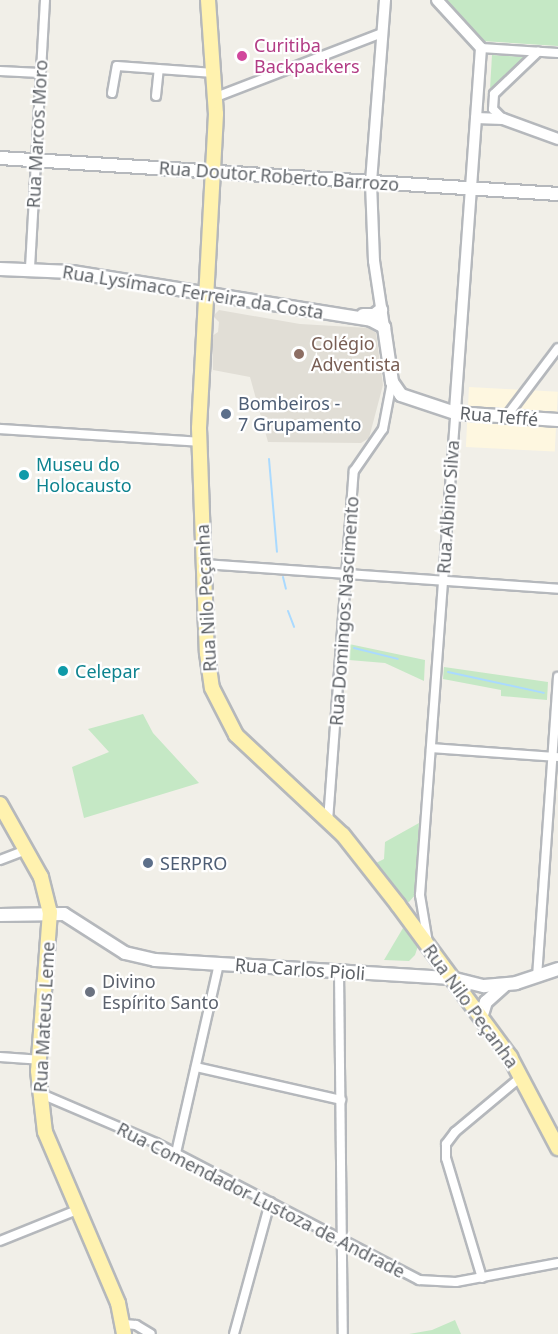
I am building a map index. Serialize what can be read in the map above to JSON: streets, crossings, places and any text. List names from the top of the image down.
{
  "streets": {
    "main road": [
      "Rua Doutor Roberto Barrozo",
      "Rua Lysímaco Ferreira da Costa",
      "Rua Teffé",
      "Rua Nilo Peçanha",
      "Rua Domingos Nascimento",
      "Rua Carlos Pioli",
      "Rua Mateus Leme"
    ],
    "street": ["Rua Marcos Moro", "Rua Albino Silva", "Rua Comendador Lustoza de Andrade"]
  },
  "crossings": [
    ["Rua Marcos Moro", "Rua Doutor Roberto Barrozo"],
    ["Rua Marcos Moro", "Rua Lysímaco Ferreira da Costa"],
    ["Rua Doutor Roberto Barrozo", "Rua Albino Silva"],
    ["Rua Doutor Roberto Barrozo", "Rua Nilo Peçanha"],
    ["Rua Doutor Roberto Barrozo", "Rua Domingos Nascimento"],
    ["Rua Lysímaco Ferreira da Costa", "Rua Nilo Peçanha"],
    ["Rua Lysímaco Ferreira da Costa", "Rua Domingos Nascimento"],
    ["Rua Teffé", "Rua Albino Silva"],
    ["Rua Teffé", "Rua Domingos Nascimento"],
    ["Rua Albino Silva", "Rua Nilo Peçanha"],
    ["Rua Nilo Peçanha", "Rua Domingos Nascimento"],
    ["Rua Nilo Peçanha", "Rua Carlos Pioli"],
    ["Rua Carlos Pioli", "Rua Mateus Leme"],
    ["Rua Mateus Leme", "Rua Comendador Lustoza de Andrade"]
  ],
  "places": [
    "Curitiba Backpackers",
    "Colégio Adventista",
    "Bombeiros - 7 Grupamento",
    "Museu do Holocausto",
    "Celepar",
    "SERPRO",
    "Divino Espírito Santo"
  ]
}
